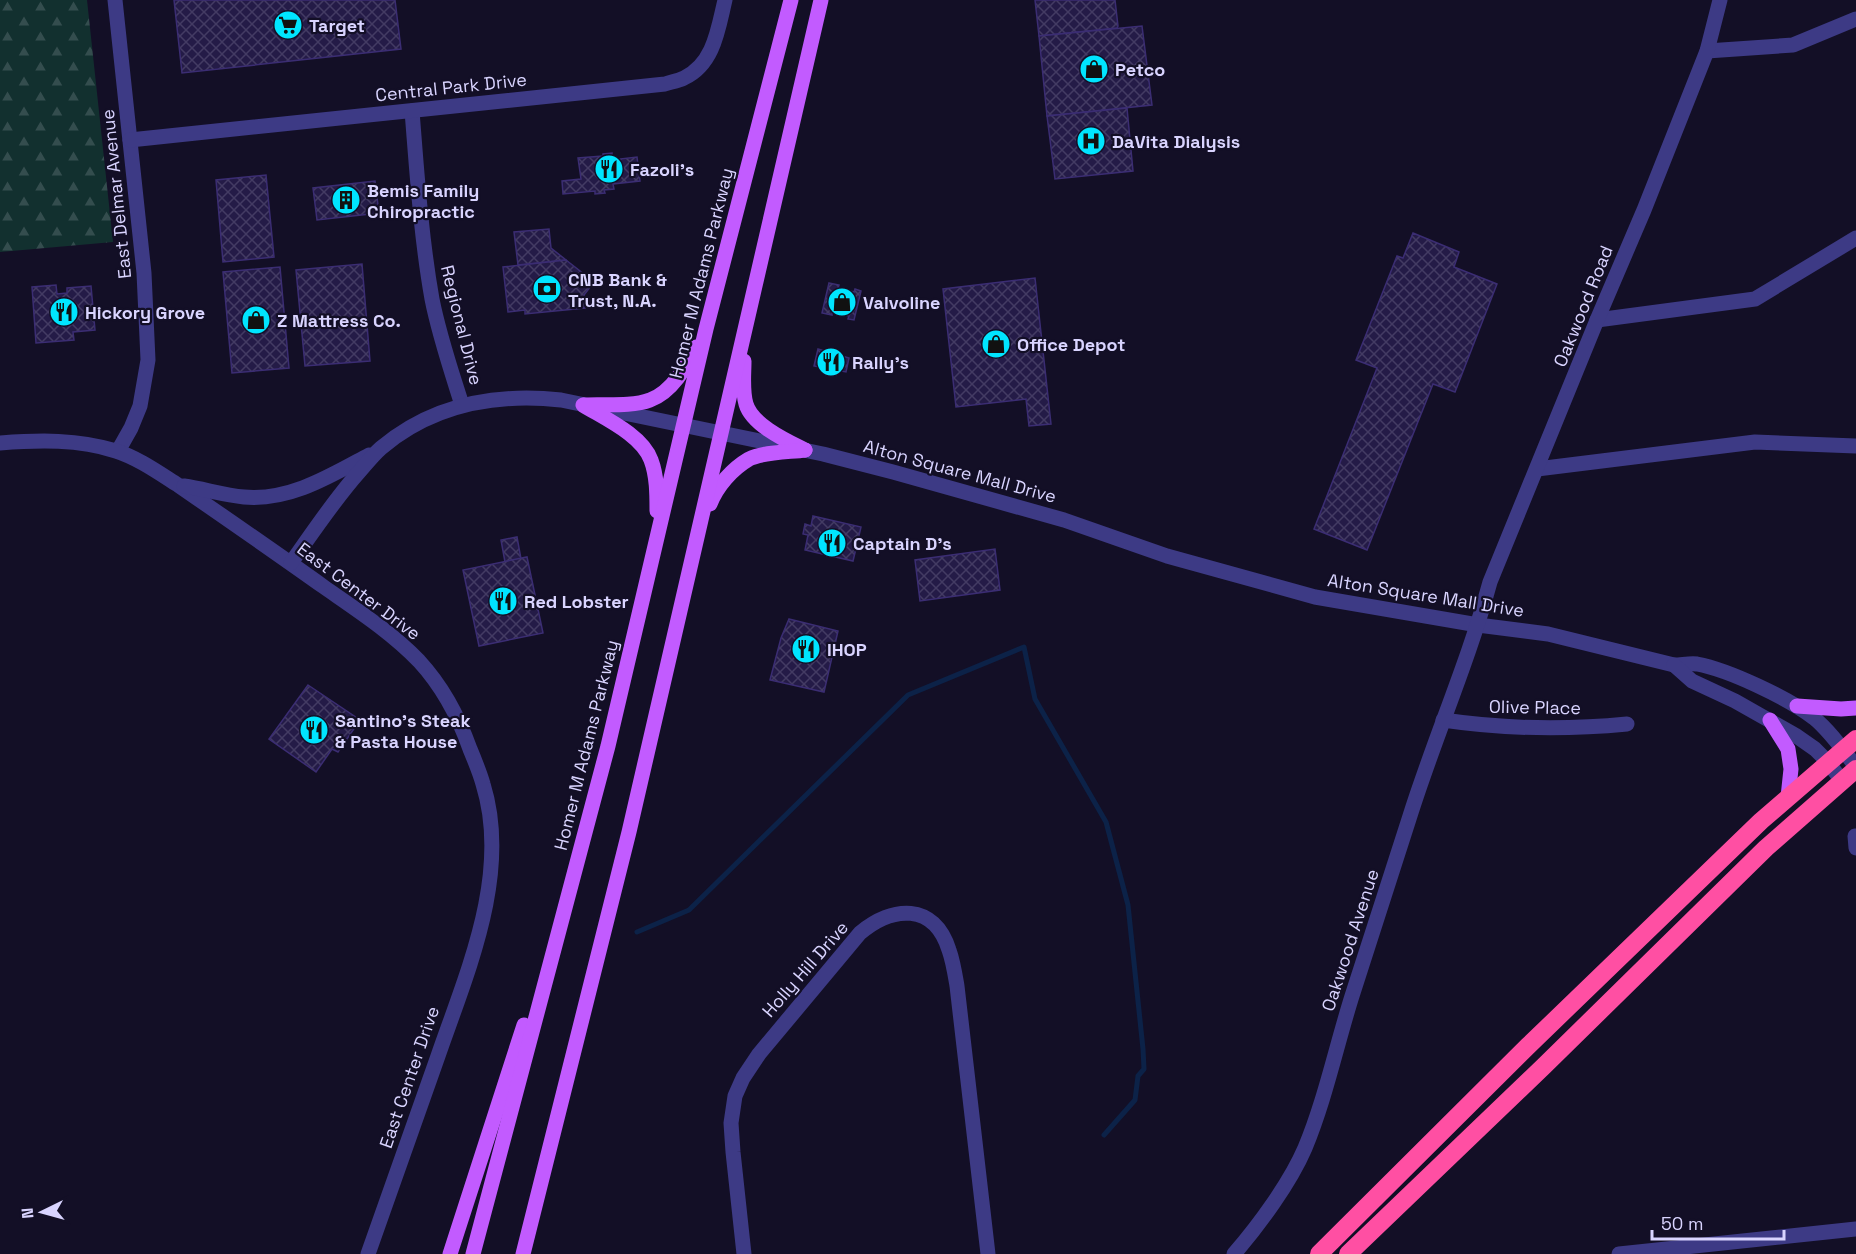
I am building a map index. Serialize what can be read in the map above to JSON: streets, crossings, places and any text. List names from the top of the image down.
{
  "streets": {
    "main road": ["Homer M Adams Parkway"],
    "street": [
      "Central Park Drive",
      "East Delmar Avenue",
      "Oakwood Road",
      "Regional Drive",
      "Alton Square Mall Drive",
      "East Center Drive",
      "Olive Place",
      "Oakwood Avenue",
      "Holly Hill Drive"
    ]
  },
  "crossings": [
    ["Central Park Drive", "East Delmar Avenue"],
    ["Central Park Drive", "Regional Drive"],
    ["East Delmar Avenue", "East Center Drive"],
    ["Homer M Adams Parkway", "Alton Square Mall Drive"],
    ["Oakwood Road", "Alton Square Mall Drive"],
    ["Oakwood Road", "Oakwood Avenue"],
    ["Regional Drive", "Alton Square Mall Drive"],
    ["Alton Square Mall Drive", "East Center Drive"],
    ["Alton Square Mall Drive", "Oakwood Avenue"],
    ["Olive Place", "Oakwood Avenue"]
  ],
  "places": {
    "supermarket": ["Target"],
    "shop": [
      "Petco",
      "Valvoline",
      "Z Mattress Co.",
      "Office Depot"
    ],
    "hospital": ["DaVita Dialysis"],
    "restaurant": [
      "Fazoli's",
      "Hickory Grove",
      "Rally's",
      "Captain D's",
      "Red Lobster",
      "IHOP",
      "Santino's Steak & Pasta House"
    ],
    "building": ["Bemis Family Chiropractic"],
    "bank": ["CNB Bank & Trust, N.A."]
  },
  "scale_bar": "50 m",
  "north": "left"
}
